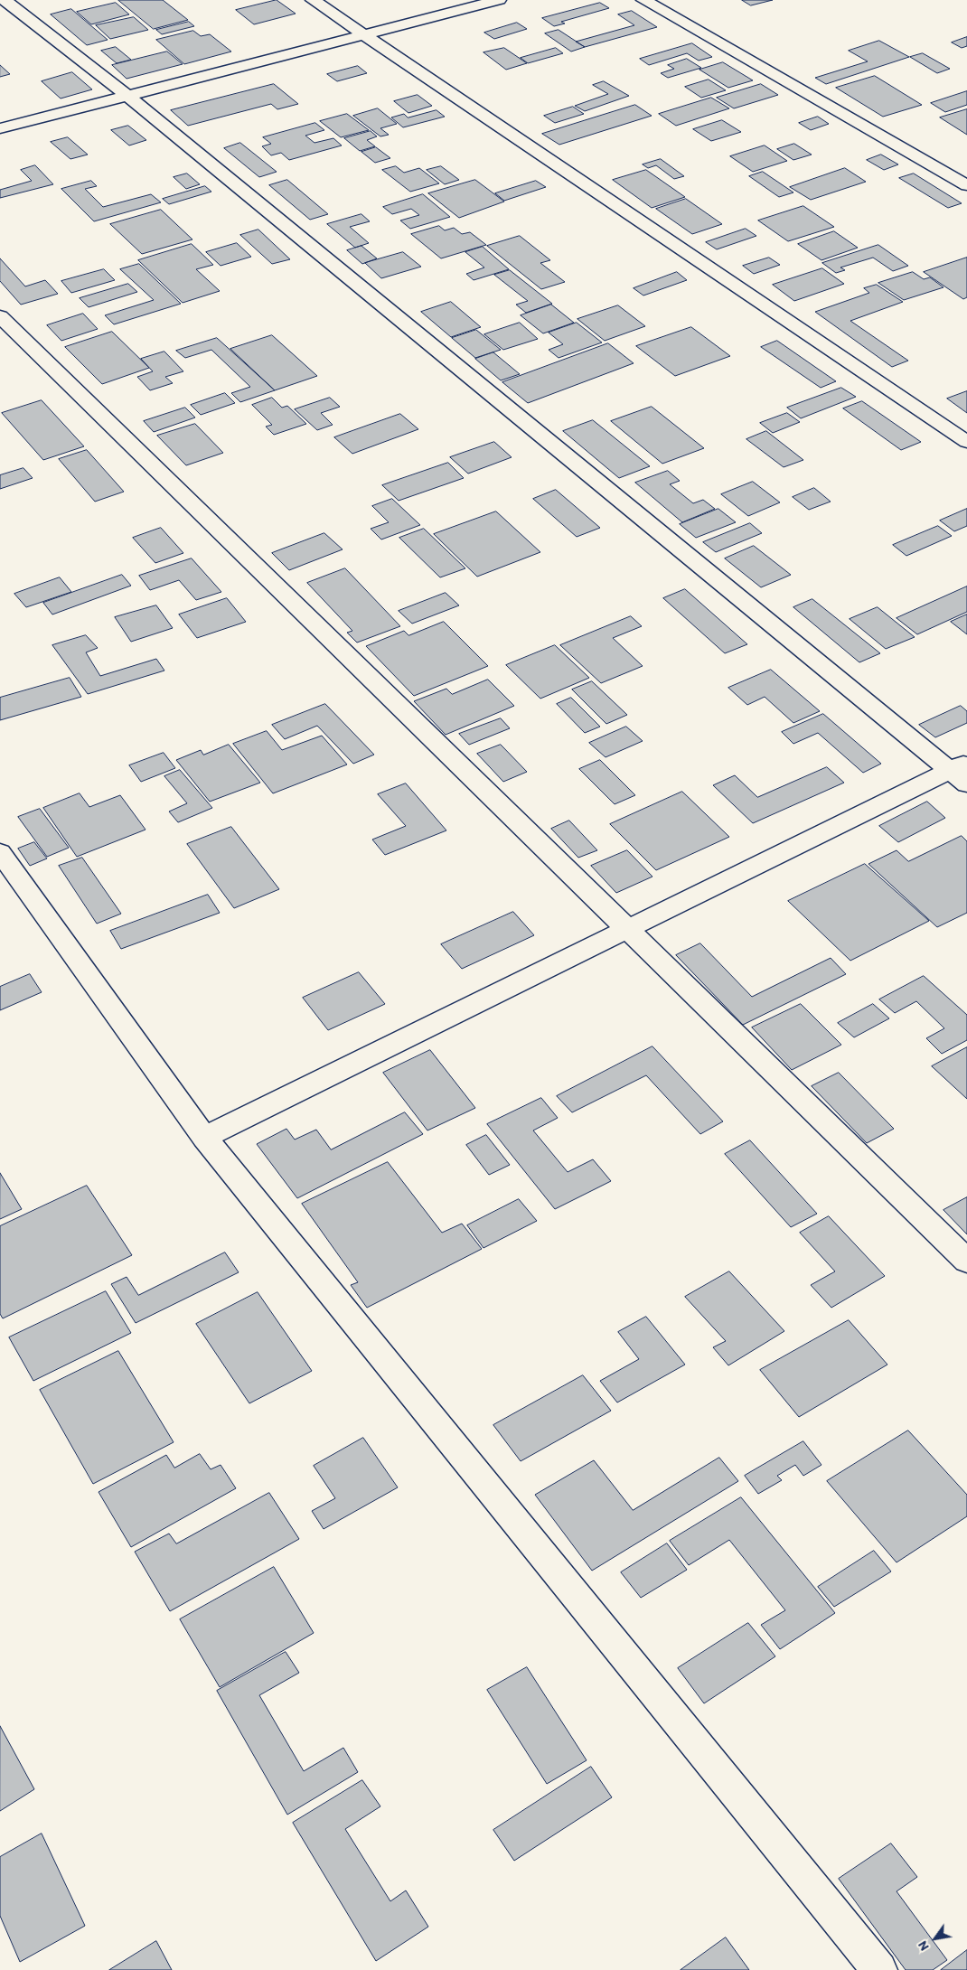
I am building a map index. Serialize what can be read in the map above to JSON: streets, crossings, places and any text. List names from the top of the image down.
{
  "north": "bottom left"
}
